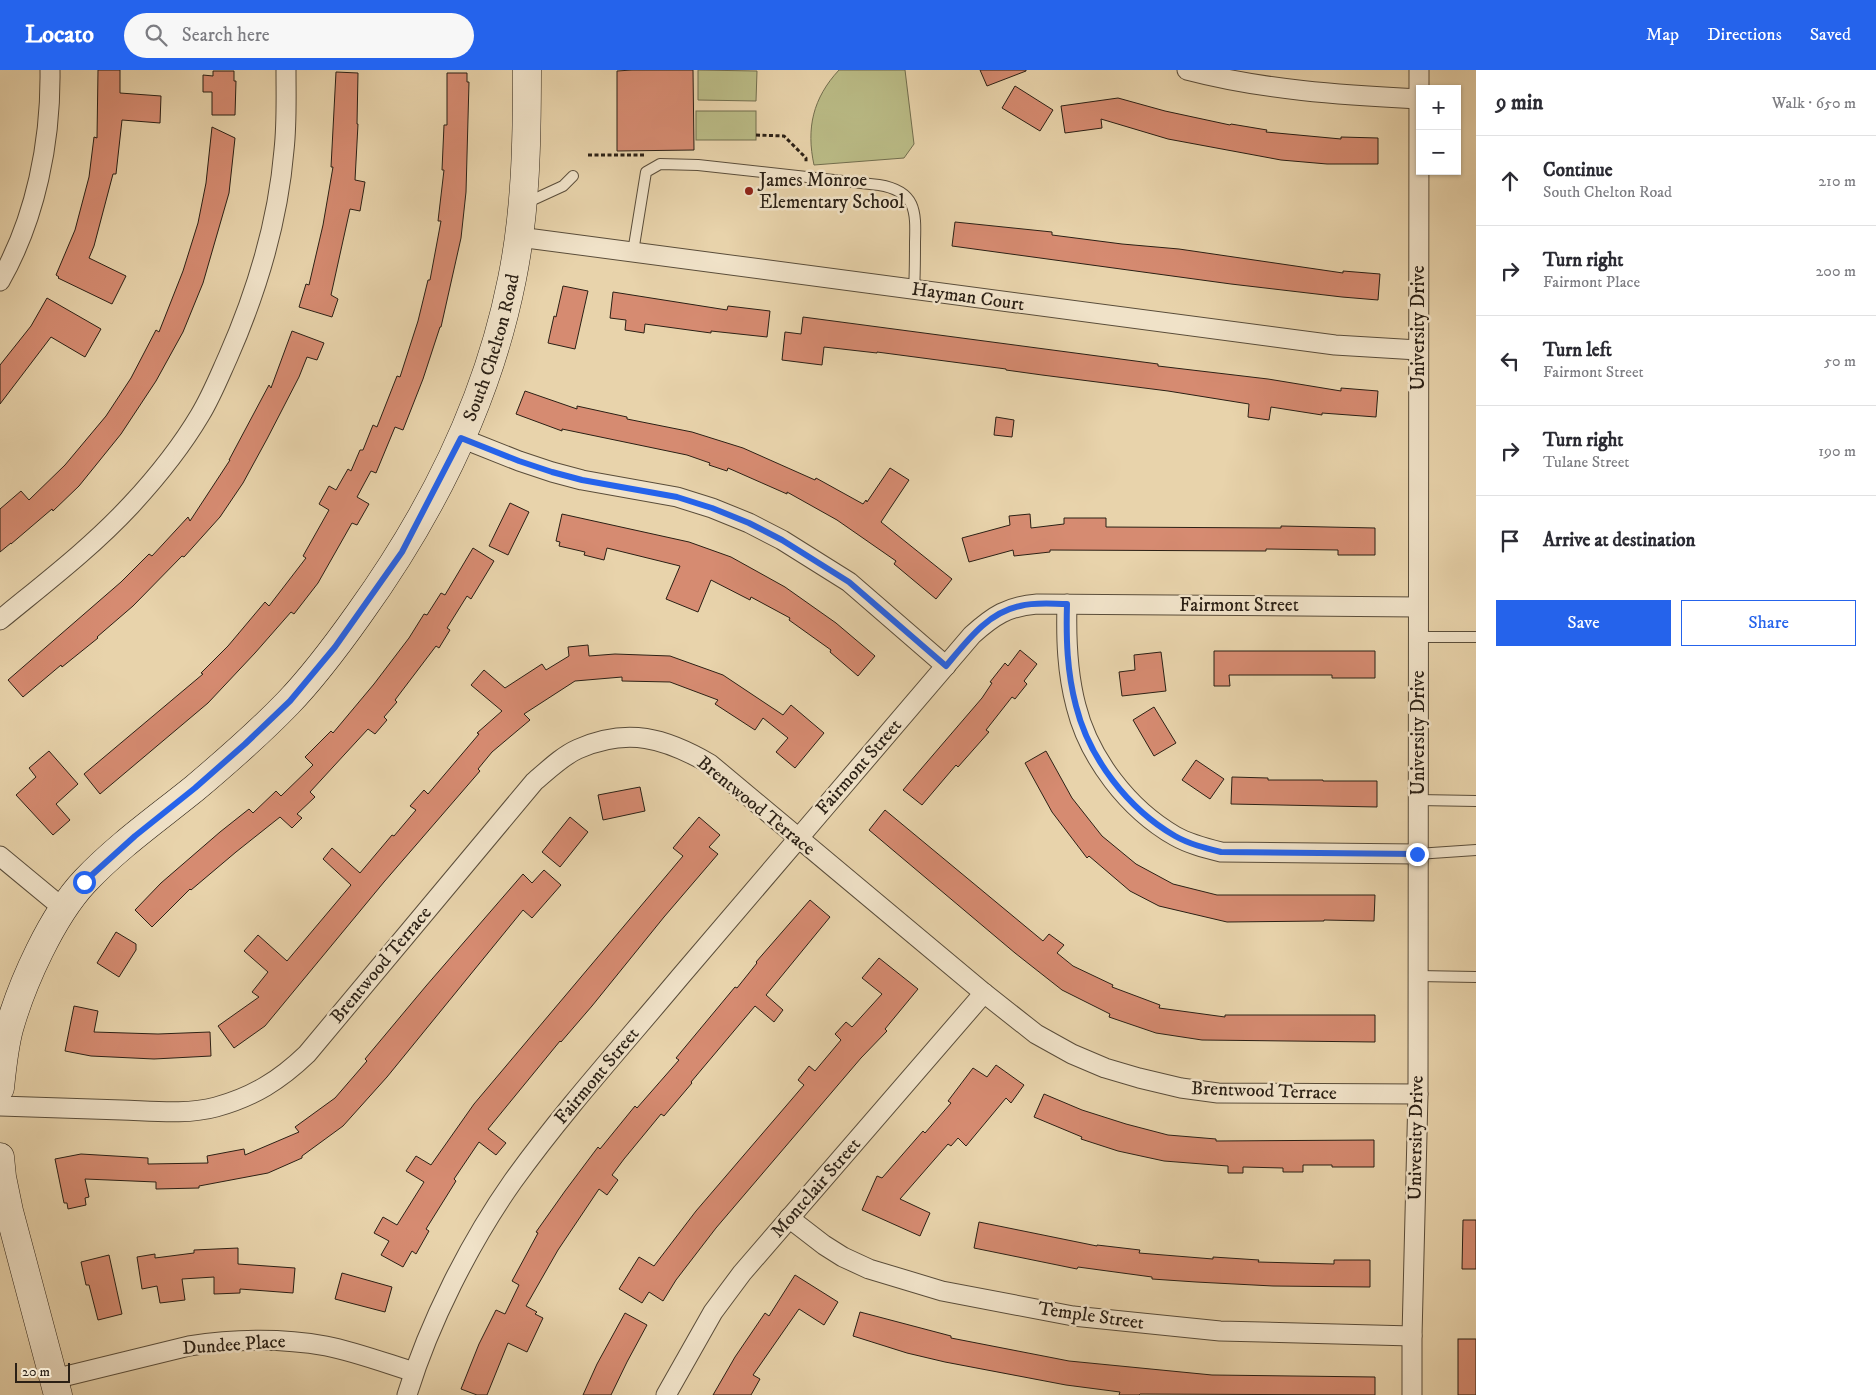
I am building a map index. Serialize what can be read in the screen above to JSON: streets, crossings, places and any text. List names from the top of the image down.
{
  "streets": {
    "main road": ["South Chelton Road"],
    "street": [
      "Hayman Court",
      "University Drive",
      "Fairmont Street",
      "Brentwood Terrace",
      "Montclair Street",
      "Temple Street",
      "Dundee Place"
    ]
  },
  "crossings": [
    ["Hayman Court", "University Drive"],
    ["Hayman Court", "South Chelton Road"],
    ["University Drive", "Fairmont Street"],
    ["University Drive", "Brentwood Terrace"],
    ["University Drive", "Temple Street"],
    ["Fairmont Street", "Brentwood Terrace"],
    ["Fairmont Street", "Dundee Place"],
    ["Brentwood Terrace", "Montclair Street"],
    ["Montclair Street", "Temple Street"]
  ],
  "places": ["James Monroe Elementary School"],
  "scale_bar": "20 m",
  "page": {
    "header": "Locato",
    "search": "Search here",
    "nav": ["Map", "Directions", "Saved"],
    "heading": ["9 min", "Walk · 650 m"],
    "map_buttons": ["+", "−"],
    "list": [
      ["Continue", "South Chelton Road", "210 m"],
      ["Turn right", "Fairmont Place", "200 m"],
      ["Turn left", "Fairmont Street", "50 m"],
      ["Turn right", "Tulane Street", "190 m"],
      "Arrive at destination"
    ],
    "buttons": ["Save", "Share"],
    "scale": "20 m"
  }
}
